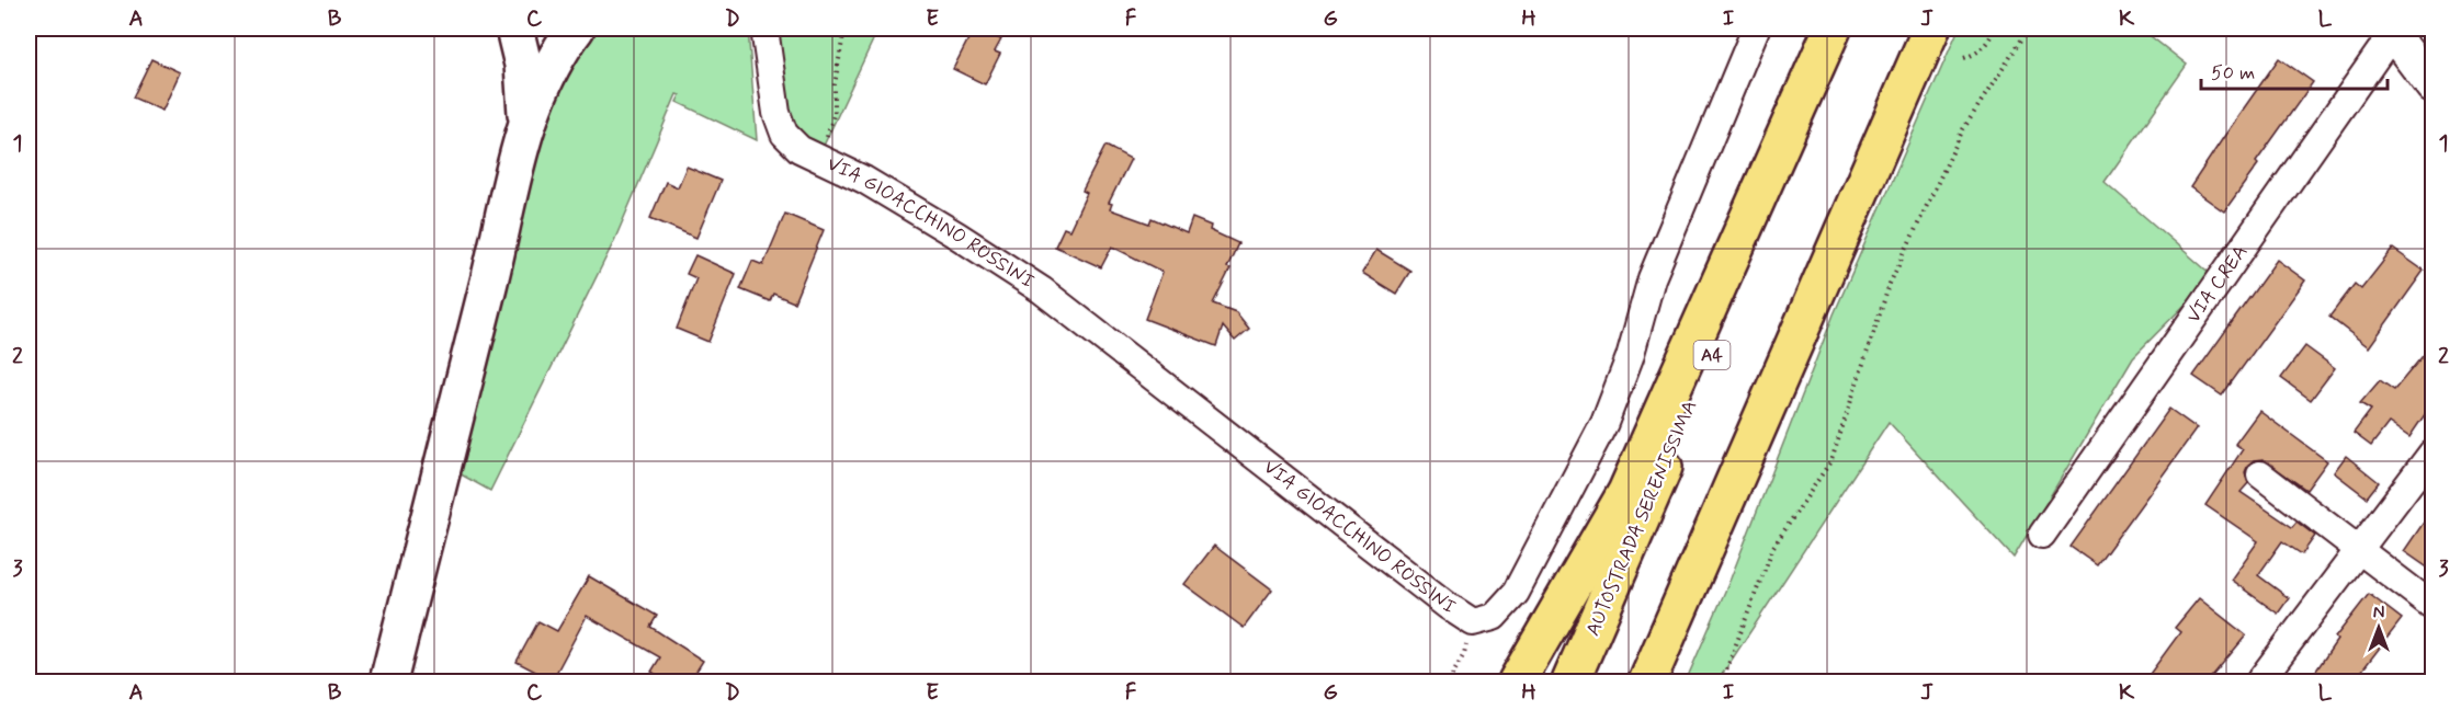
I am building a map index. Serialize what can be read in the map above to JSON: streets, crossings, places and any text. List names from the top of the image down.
{
  "streets": {
    "highway": ["A4", "AUTOSTRADA SERENISSIMA"],
    "street": ["VIA GIOACCHINO ROSSINI", "VIA CREA"]
  },
  "scale_bar": "50 m",
  "north": "top",
  "grid": {
    "columns": [
      "A",
      "B",
      "C",
      "D",
      "E",
      "F",
      "G",
      "H",
      "I",
      "J",
      "K",
      "L"
    ],
    "rows": ["1", "2", "3"]
  }
}
